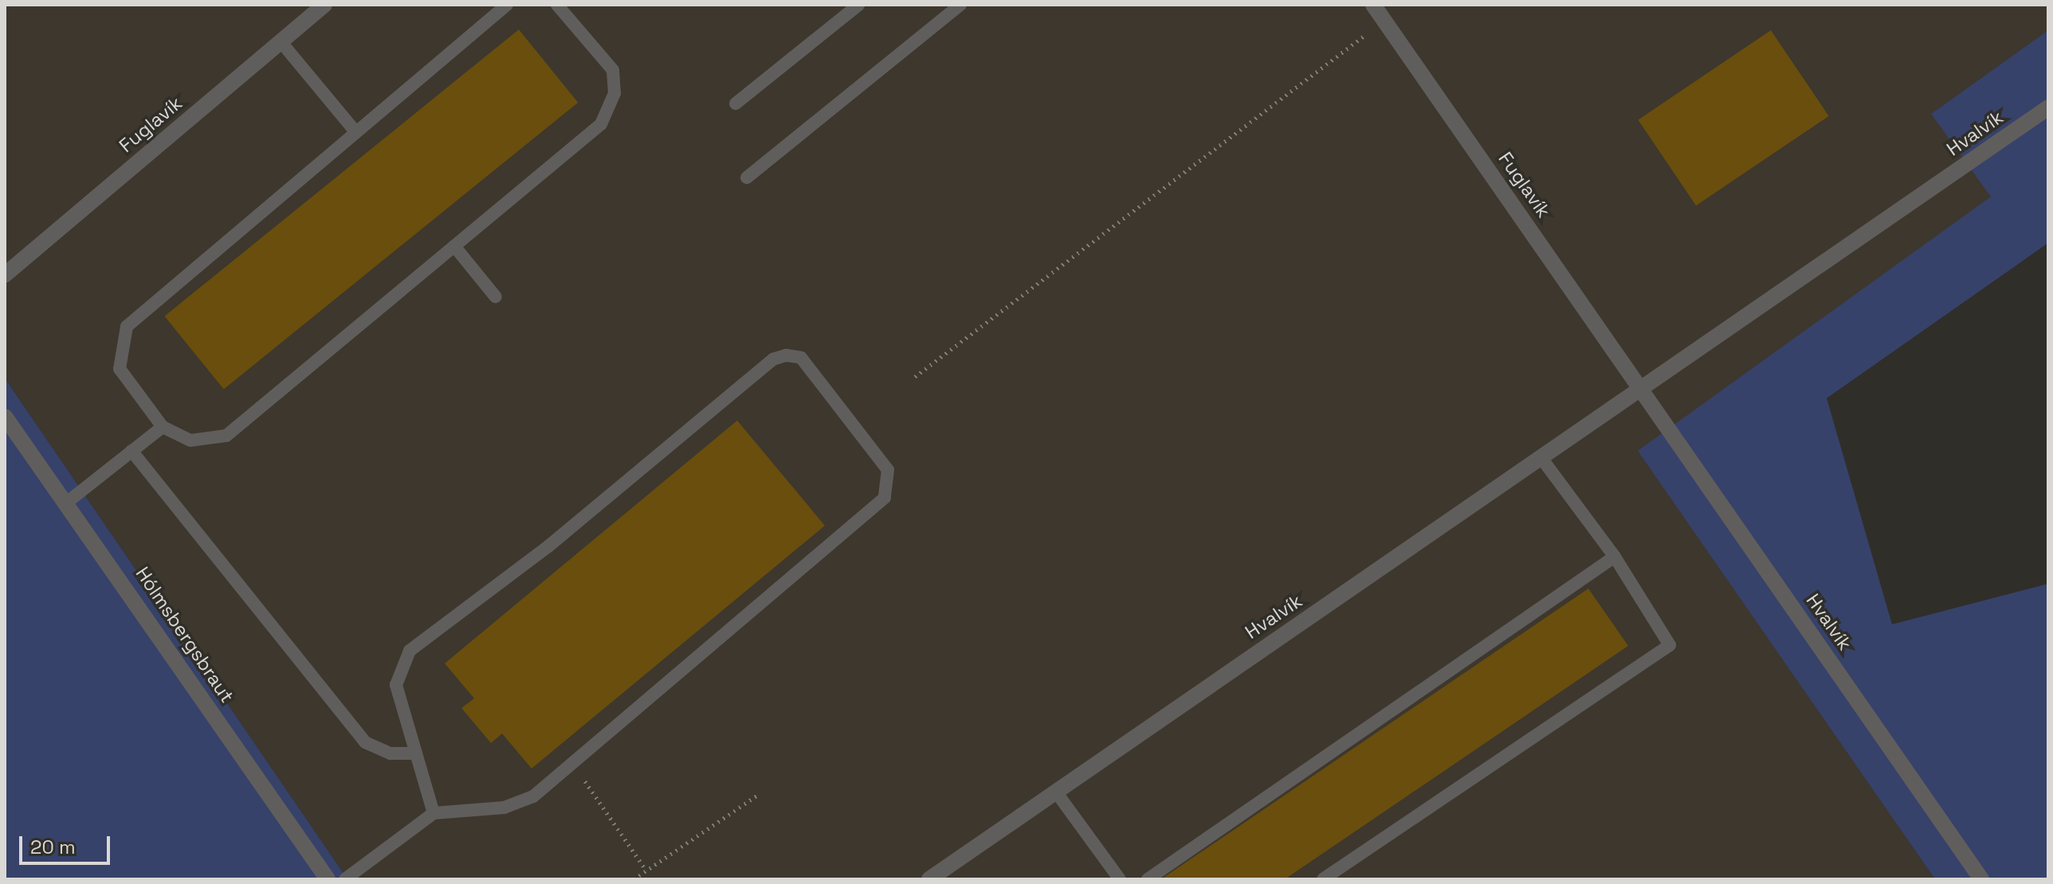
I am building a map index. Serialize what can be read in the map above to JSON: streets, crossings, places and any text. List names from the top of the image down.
{
  "streets": {
    "street": ["Fuglavík", "Hvalvík", "Hólmsbergsbraut"]
  },
  "crossings": [
    ["Fuglavík", "Hvalvík"]
  ],
  "scale_bar": "20 m"
}
